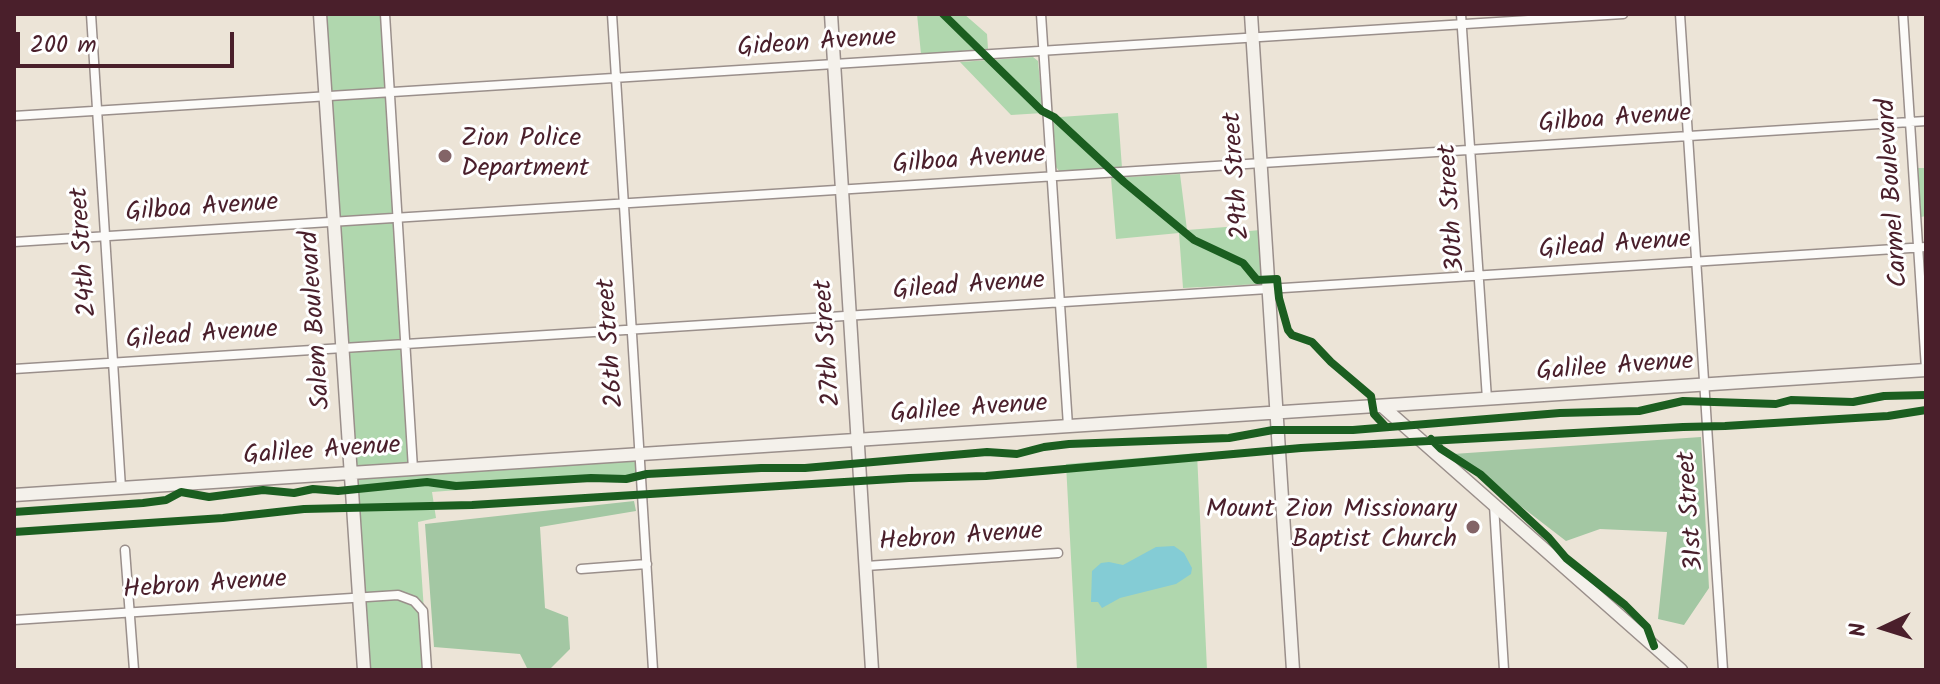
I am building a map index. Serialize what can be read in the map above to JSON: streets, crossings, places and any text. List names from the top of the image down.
{
  "streets": {
    "street": [
      "Gideon Avenue",
      "Gilboa Avenue",
      "29th Street",
      "Carmel Boulevard",
      "30th Street",
      "Gilead Avenue",
      "24th Street",
      "Salem Boulevard",
      "26th Street",
      "27th Street",
      "Galilee Avenue",
      "31st Street",
      "Hebron Avenue"
    ]
  },
  "crossings": [
    ["Gideon Avenue", "29th Street"],
    ["Gideon Avenue", "30th Street"],
    ["Gideon Avenue", "24th Street"],
    ["Gideon Avenue", "Salem Boulevard"],
    ["Gideon Avenue", "26th Street"],
    ["Gideon Avenue", "27th Street"],
    ["Gilboa Avenue", "29th Street"],
    ["Gilboa Avenue", "Carmel Boulevard"],
    ["Gilboa Avenue", "30th Street"],
    ["Gilboa Avenue", "24th Street"],
    ["Gilboa Avenue", "Salem Boulevard"],
    ["Gilboa Avenue", "26th Street"],
    ["Gilboa Avenue", "27th Street"],
    ["Gilboa Avenue", "31st Street"],
    ["29th Street", "Gilead Avenue"],
    ["29th Street", "Galilee Avenue"],
    ["Carmel Boulevard", "Gilead Avenue"],
    ["Carmel Boulevard", "Galilee Avenue"],
    ["30th Street", "Gilead Avenue"],
    ["30th Street", "Galilee Avenue"],
    ["Gilead Avenue", "24th Street"],
    ["Gilead Avenue", "Salem Boulevard"],
    ["Gilead Avenue", "26th Street"],
    ["Gilead Avenue", "27th Street"],
    ["Gilead Avenue", "31st Street"],
    ["24th Street", "Galilee Avenue"],
    ["Salem Boulevard", "Galilee Avenue"],
    ["Salem Boulevard", "Hebron Avenue"],
    ["26th Street", "Galilee Avenue"],
    ["27th Street", "Galilee Avenue"],
    ["27th Street", "Hebron Avenue"],
    ["Galilee Avenue", "31st Street"]
  ],
  "places": ["Zion Police Department", "Mount Zion Missionary Baptist Church"],
  "scale_bar": "200 m",
  "north": "left"
}
